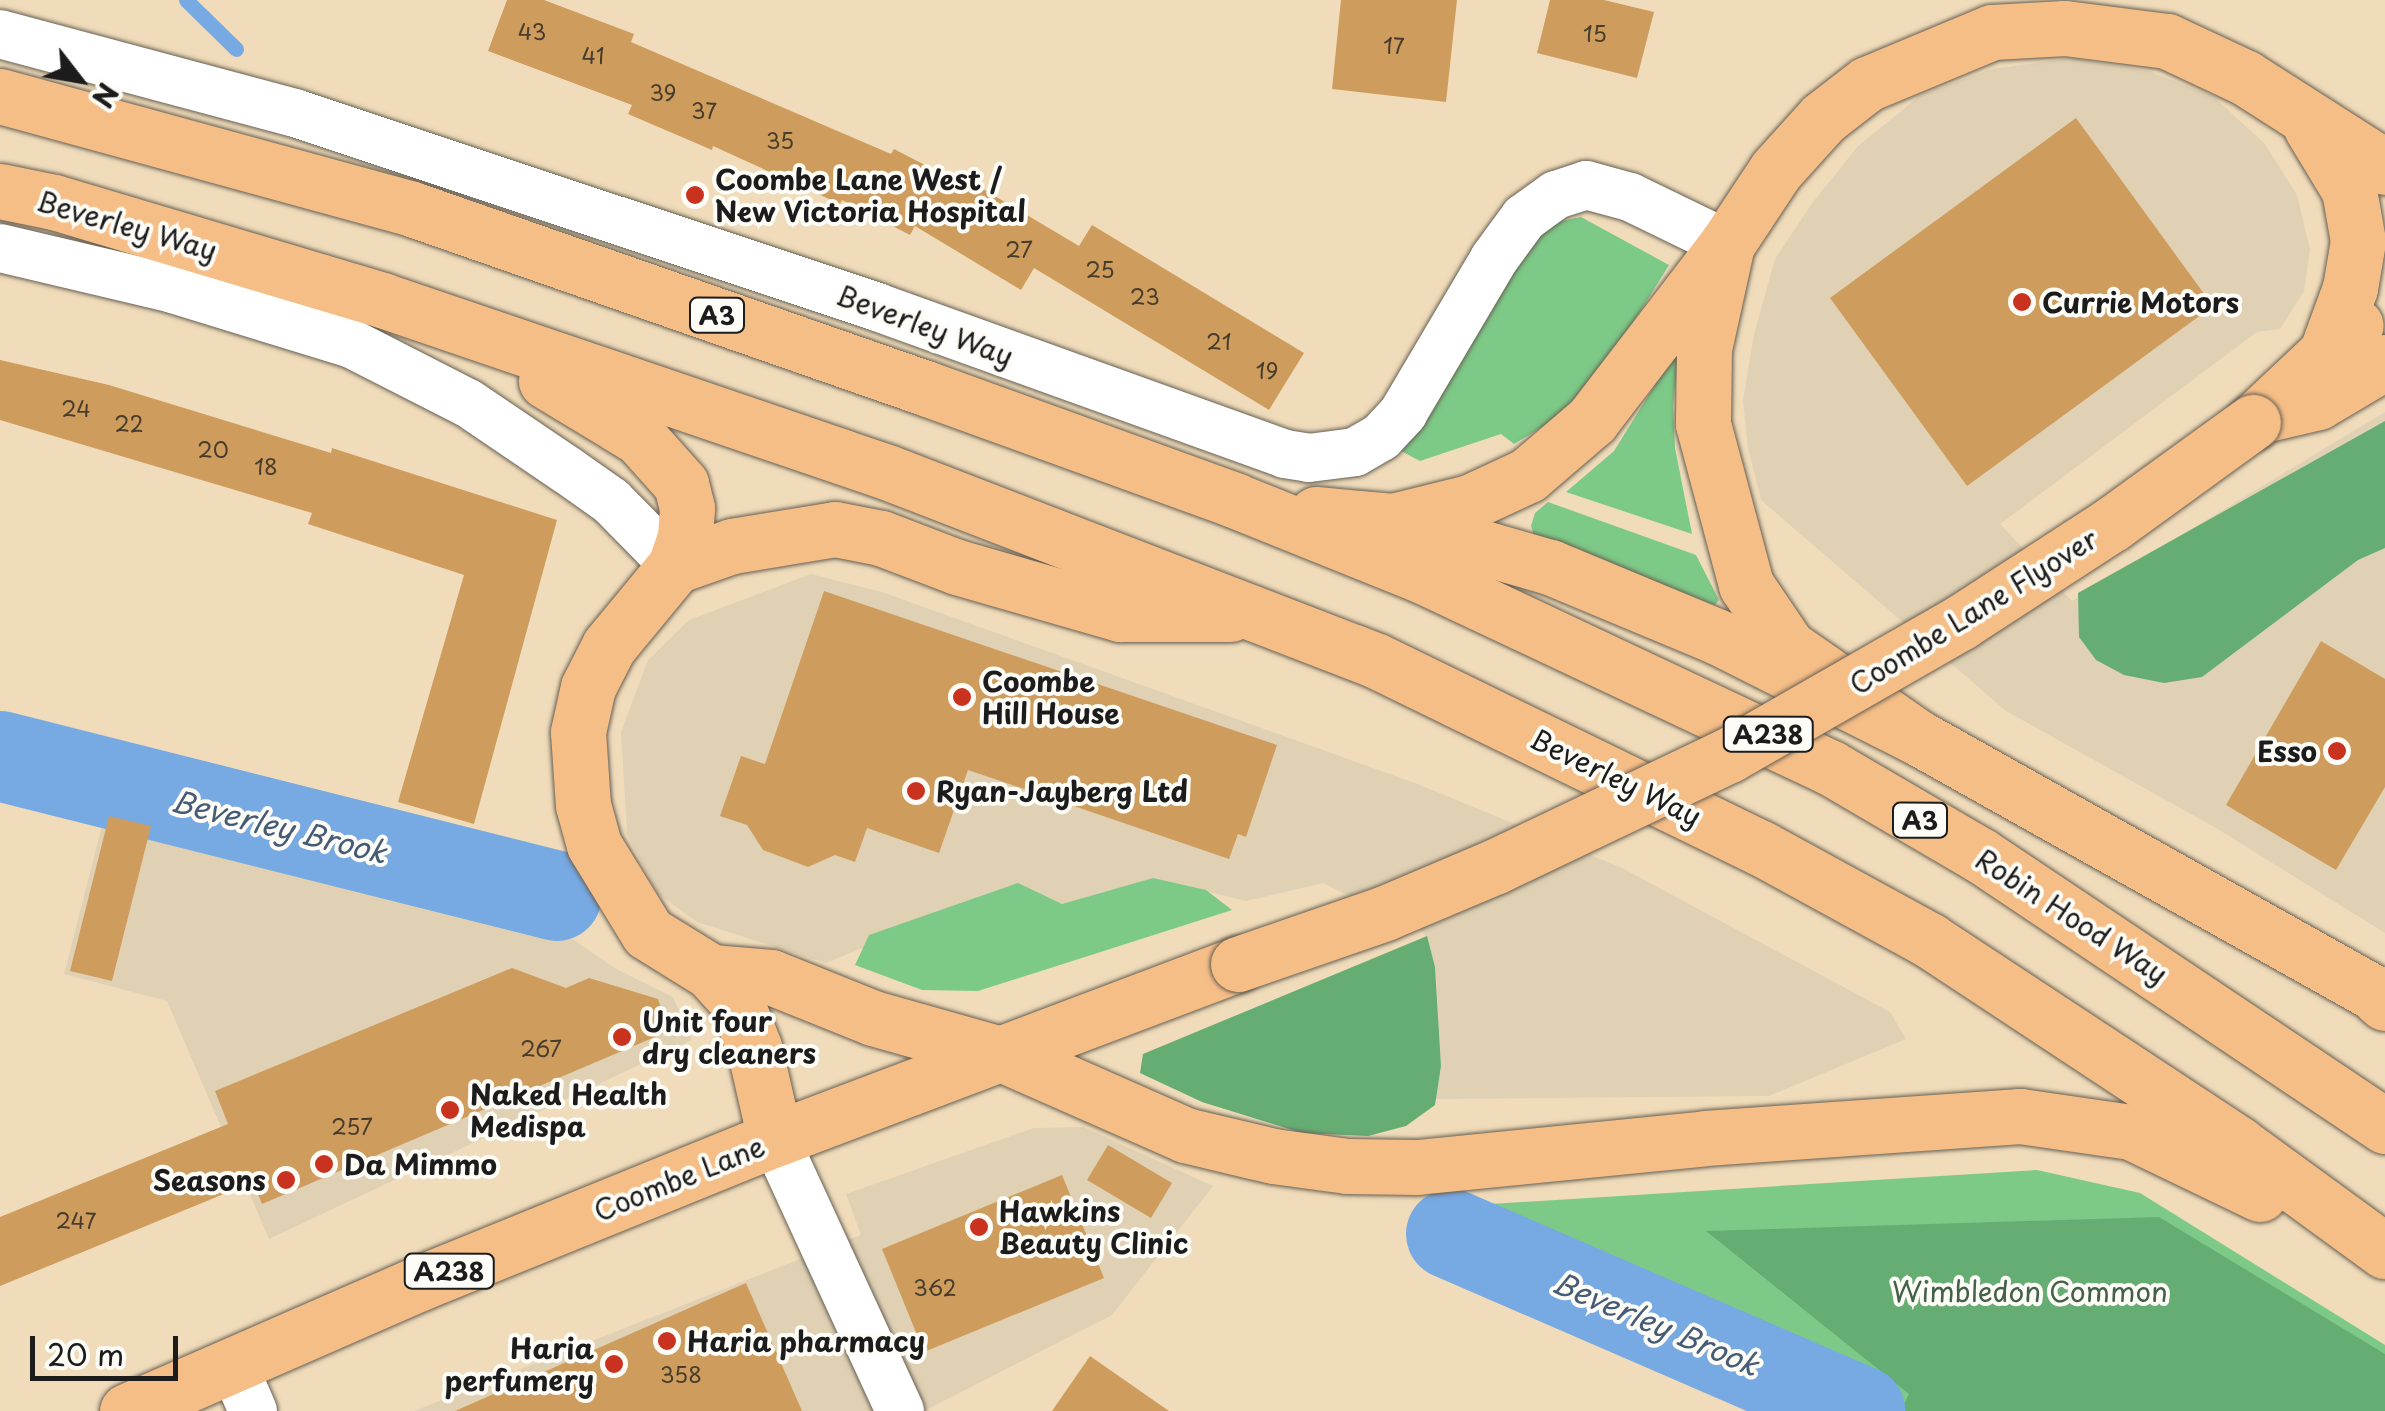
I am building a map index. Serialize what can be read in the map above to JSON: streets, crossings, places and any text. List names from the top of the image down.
{
  "streets": {
    "main road": [
      "Beverley Way",
      "A3",
      "Coombe Lane Flyover",
      "A238",
      "Robin Hood Way",
      "Coombe Lane"
    ]
  },
  "crossings": [
    ["A3", "Robin Hood Way"],
    ["Coombe Lane Flyover", "A238"],
    ["Coombe Lane Flyover", "Coombe Lane"]
  ],
  "water": ["Beverley Brook"],
  "parks": ["Wimbledon Common"],
  "places": [
    "Coombe Lane West / New Victoria Hospital",
    "Currie Motors",
    "Coombe Hill House",
    "Esso",
    "Ryan-Jayberg Ltd",
    "Unit four dry cleaners",
    "Naked Health Medispa",
    "Da Mimmo",
    "Seasons",
    "Hawkins Beauty Clinic",
    "Haria pharmacy",
    "Haria perfumery"
  ],
  "house_numbers": [
    "43",
    "15",
    "17",
    "41",
    "39",
    "37",
    "35",
    "27",
    "25",
    "23",
    "21",
    "19",
    "24",
    "22",
    "20",
    "18",
    "267",
    "257",
    "247",
    "362",
    "358"
  ],
  "scale_bar": "20 m",
  "north": "bottom right"
}
